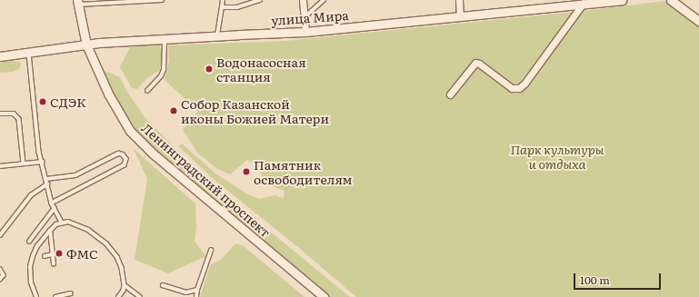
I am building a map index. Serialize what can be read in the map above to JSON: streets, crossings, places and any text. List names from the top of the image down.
{
  "streets": {
    "street": ["улица Мира", "Ленинградский проспект"]
  },
  "crossings": [
    ["улица Мира", "Ленинградский проспект"]
  ],
  "parks": ["Парк культуры и отдыха"],
  "places": [
    "Водонасосная станция",
    "СДЭК",
    "Собор Казанской иконы Божией Матери",
    "Памятник освободителям",
    "ФМС"
  ],
  "scale_bar": "100 m"
}
